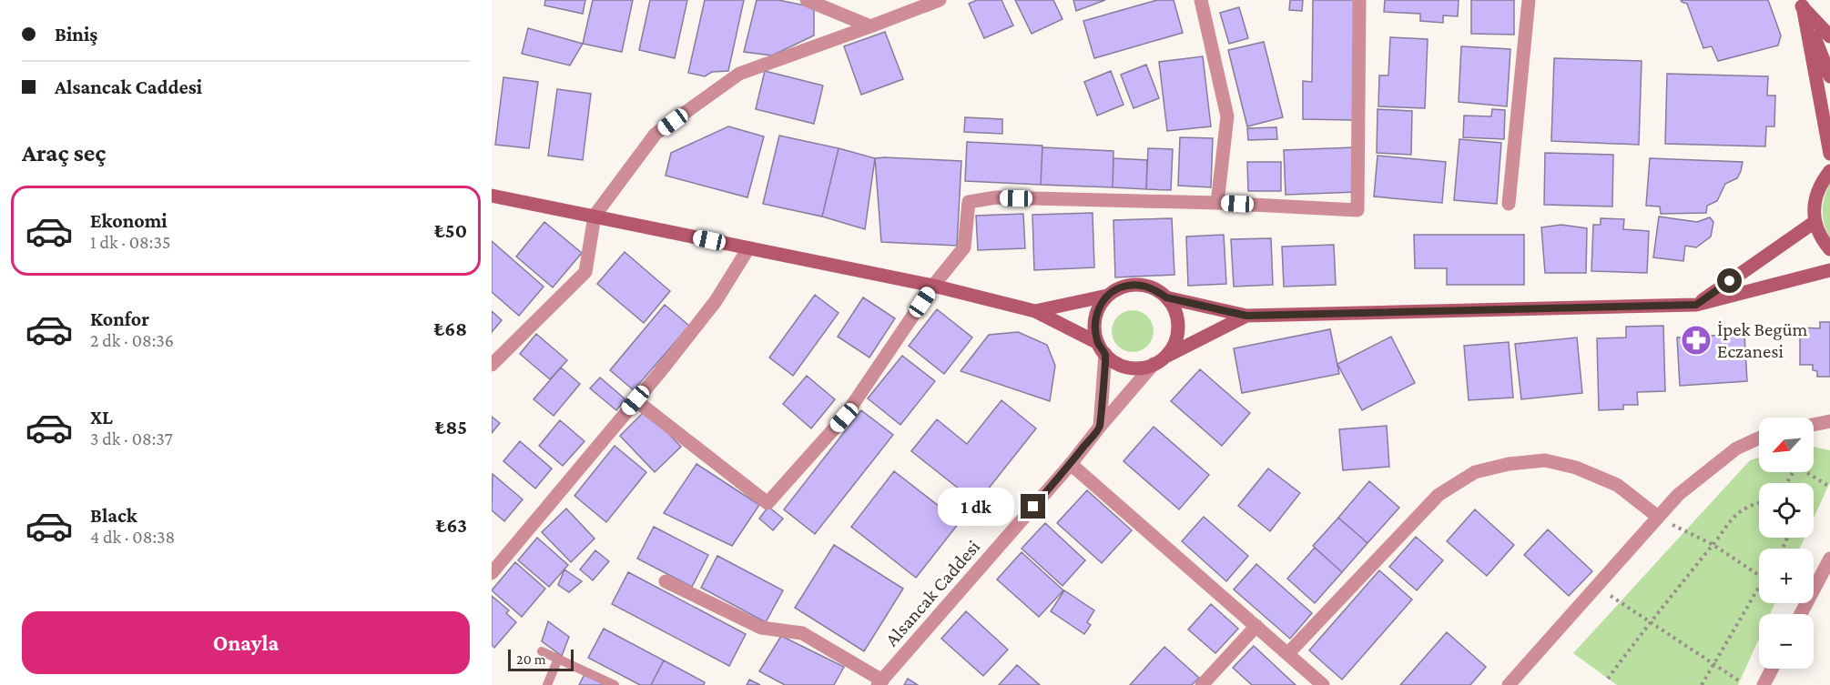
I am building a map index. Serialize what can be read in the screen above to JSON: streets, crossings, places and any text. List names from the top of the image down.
{
  "streets": {
    "street": ["Alsancak Caddesi"]
  },
  "places": {
    "pharmacy": ["İpek Begüm Eczanesi"]
  },
  "scale_bar": "20 m",
  "north": "bottom left",
  "page": {
    "banner": ["Biniş", "Alsancak Caddesi"],
    "heading": "Araç seç",
    "list": [
      {
        "name": "Ekonomi",
        "note": "1 dk · 08:35",
        "value": "₺50"
      },
      {
        "name": "Konfor",
        "note": "2 dk · 08:36",
        "value": "₺68"
      },
      {
        "name": "XL",
        "note": "3 dk · 08:37",
        "value": "₺85"
      },
      {
        "name": "Black",
        "note": "4 dk · 08:38",
        "value": "₺63"
      }
    ],
    "map_buttons": ["+", "−"],
    "bubble": "1 dk",
    "buttons": "Onayla",
    "scale": "20 m"
  }
}
